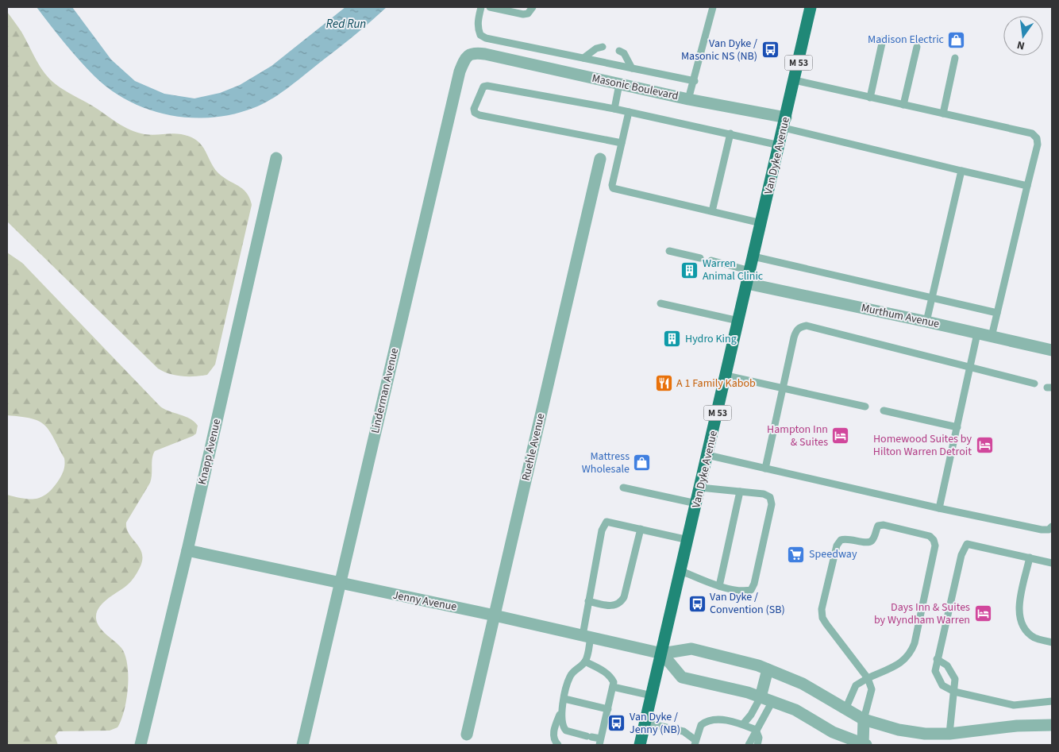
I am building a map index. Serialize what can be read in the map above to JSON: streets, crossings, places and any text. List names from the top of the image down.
{
  "streets": {
    "main road": ["M 53", "Van Dyke Avenue"],
    "street": [
      "Masonic Boulevard",
      "Murthum Avenue",
      "Linderman Avenue",
      "Ruehle Avenue",
      "Knapp Avenue",
      "Jenny Avenue"
    ]
  },
  "crossings": [
    ["Masonic Boulevard", "Van Dyke Avenue"],
    ["Masonic Boulevard", "Linderman Avenue"],
    ["Van Dyke Avenue", "Murthum Avenue"],
    ["Van Dyke Avenue", "Jenny Avenue"],
    ["Linderman Avenue", "Jenny Avenue"],
    ["Ruehle Avenue", "Jenny Avenue"],
    ["Knapp Avenue", "Jenny Avenue"]
  ],
  "water": ["Red Run"],
  "places": {
    "shop": ["Madison Electric", "Mattress Wholesale"],
    "bus stop": ["Van Dyke / Masonic NS (NB)", "Van Dyke / Convention (SB)", "Van Dyke / Jenny (NB)"],
    "building": ["Warren Animal Clinic", "Hydro King"],
    "restaurant": ["A 1 Family Kabob"],
    "hotel": ["Hampton Inn & Suites", "Homewood Suites by Hilton Warren Detroit", "Days Inn & Suites by Wyndham Warren"],
    "supermarket": ["Speedway"]
  },
  "north": "bottom"
}
